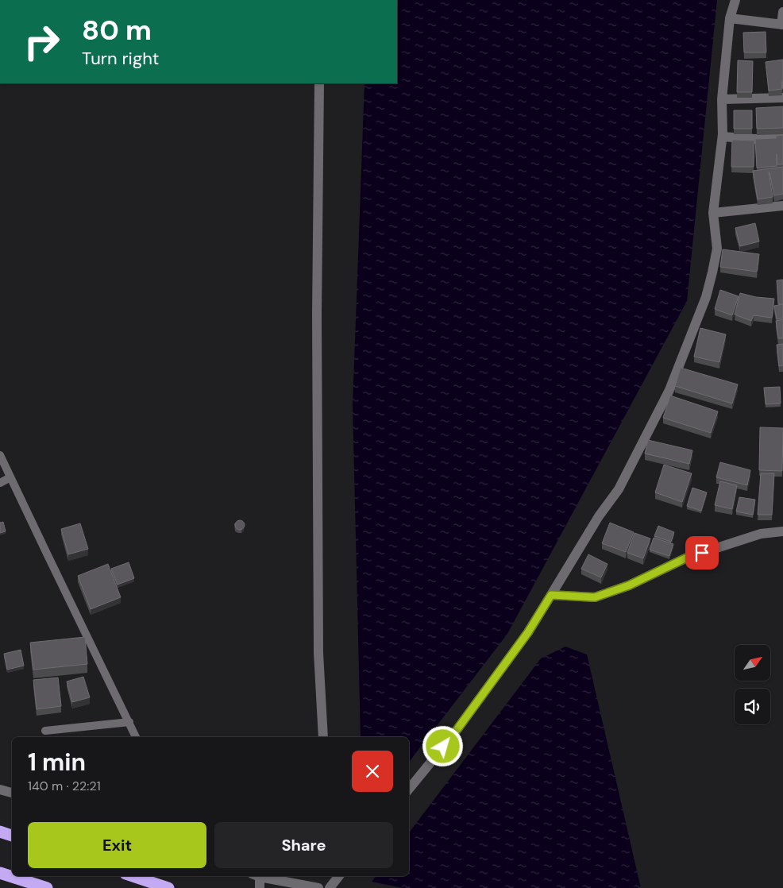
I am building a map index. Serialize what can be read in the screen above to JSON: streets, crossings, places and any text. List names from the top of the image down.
{
  "north": "top right",
  "page": {
    "turn": ["80 m", "Turn right"],
    "heading": ["1 min", "140 m · 22:21"],
    "buttons": ["Exit", "Share"]
  }
}
